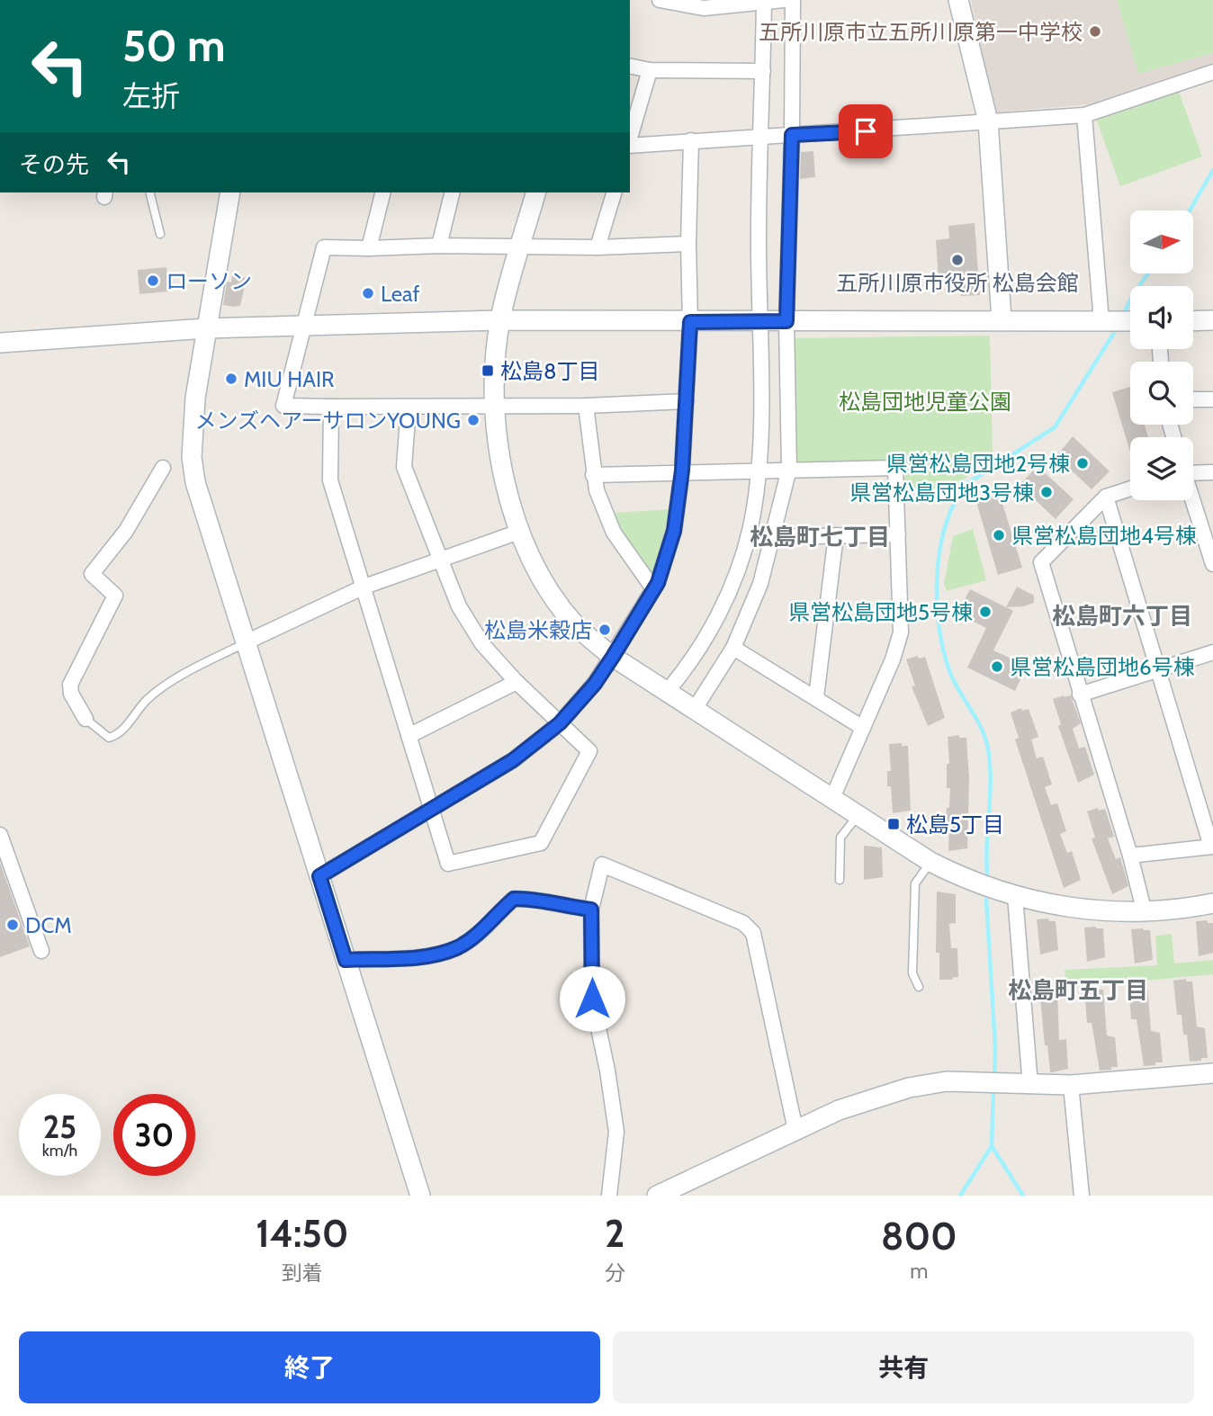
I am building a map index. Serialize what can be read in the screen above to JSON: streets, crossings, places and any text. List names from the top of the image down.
{
  "districts": ["松島町七丁目", "松島町六丁目", "松島町五丁目"],
  "parks": ["松島団地児童公園"],
  "places": {
    "other": [
      "五所川原市立五所川原第一中学校",
      "五所川原市役所 松島会館",
      "ローソン",
      "Leaf",
      "MIU HAIR",
      "メンズヘアーサロンYOUNG",
      "県営松島団地2号棟",
      "県営松島団地3号棟",
      "県営松島団地4号棟",
      "県営松島団地5号棟",
      "松島米穀店",
      "県営松島団地6号棟",
      "DCM"
    ],
    "transit": ["松島8丁目", "松島5丁目"]
  },
  "north": "right",
  "page": {
    "turn": ["50 m", "左折"],
    "then": "その先",
    "speed": "25 km/h",
    "limit": "30",
    "eta": [
      "14:50",
      "到着",
      "2",
      "分",
      "800",
      "m"
    ],
    "buttons": ["終了", "共有"]
  }
}
